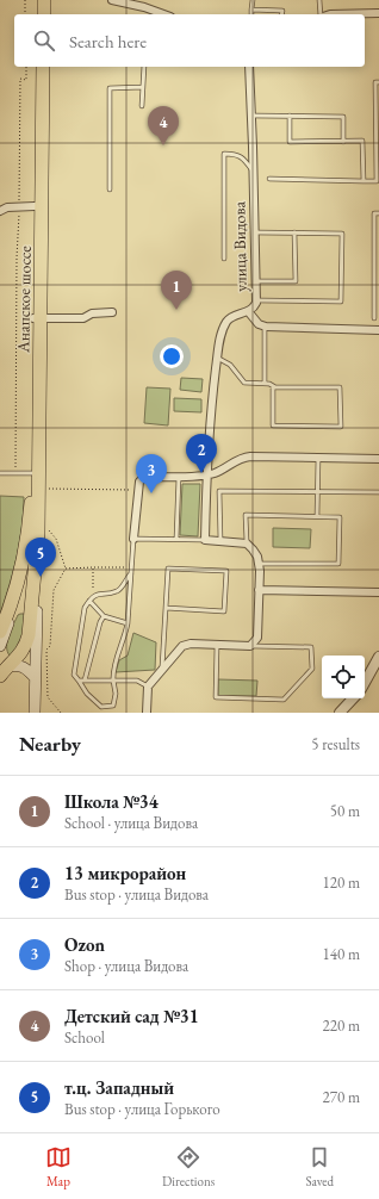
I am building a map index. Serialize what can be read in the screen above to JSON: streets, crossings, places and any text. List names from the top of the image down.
{
  "streets": {
    "highway": ["Анапское шоссе"],
    "street": ["улица Видова"]
  },
  "page": {
    "search": "Search here",
    "pins": [
      "4",
      "1",
      "2",
      "3",
      "5"
    ],
    "heading": ["Nearby", "5 results"],
    "list": [
      {
        "mark": "1",
        "name": "Школа №34",
        "note": "School · улица Видова",
        "value": "50 m"
      },
      {
        "mark": "2",
        "name": "13 микрорайон",
        "note": "Bus stop · улица Видова",
        "value": "120 m"
      },
      {
        "mark": "3",
        "name": "Ozon",
        "note": "Shop · улица Видова",
        "value": "140 m"
      },
      {
        "mark": "4",
        "name": "Детский сад №31",
        "note": "School",
        "value": "220 m"
      },
      {
        "mark": "5",
        "name": "т.ц. Западный",
        "note": "Bus stop · улица Горького",
        "value": "270 m"
      }
    ],
    "nav": ["Map", "Directions", "Saved"]
  }
}
